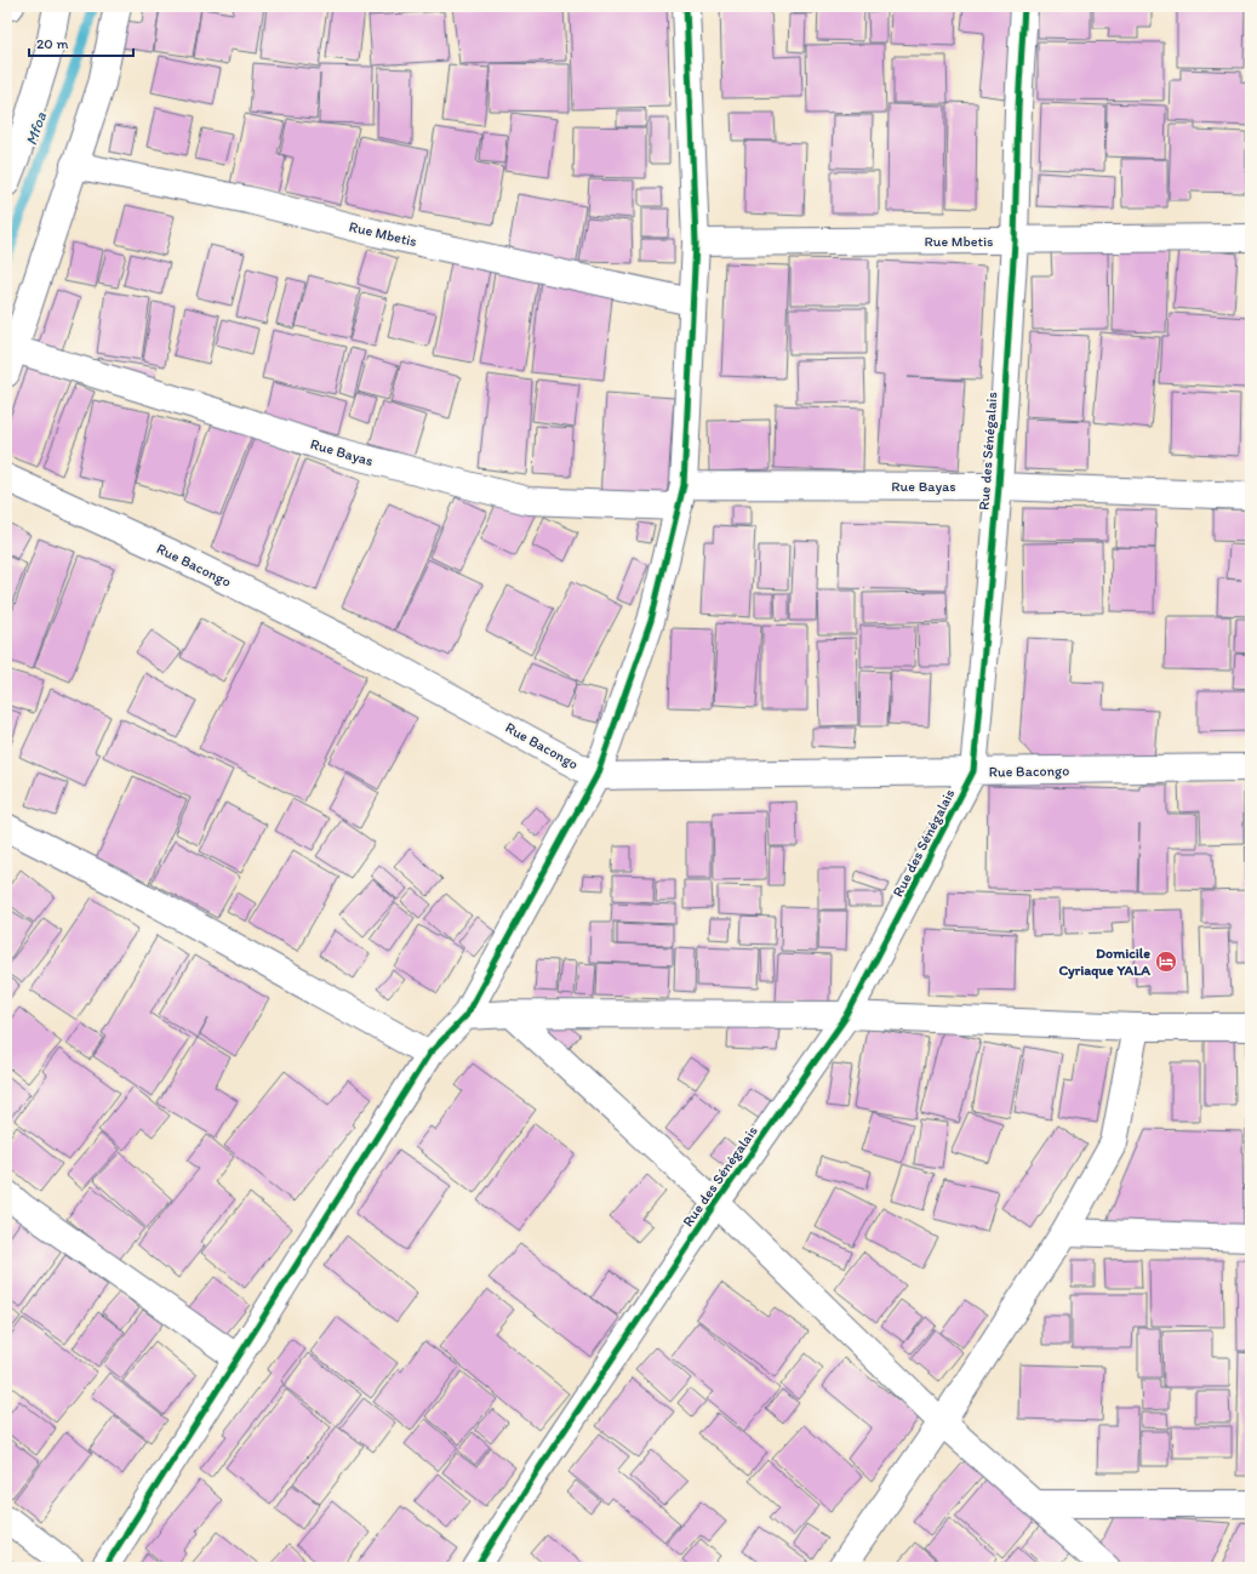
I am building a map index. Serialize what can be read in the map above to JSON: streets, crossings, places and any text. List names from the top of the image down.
{
  "streets": {
    "street": [
      "Rue Mbetis",
      "Rue des Sénégalais",
      "Rue Bayas",
      "Rue Bacongo"
    ]
  },
  "crossings": [
    ["Rue Mbetis", "Rue des Sénégalais"],
    ["Rue des Sénégalais", "Rue Bayas"],
    ["Rue des Sénégalais", "Rue Bacongo"]
  ],
  "water": ["Mfoa"],
  "places": {
    "hotel": ["Domicile Cyriaque YALA"]
  },
  "scale_bar": "20 m"
}
